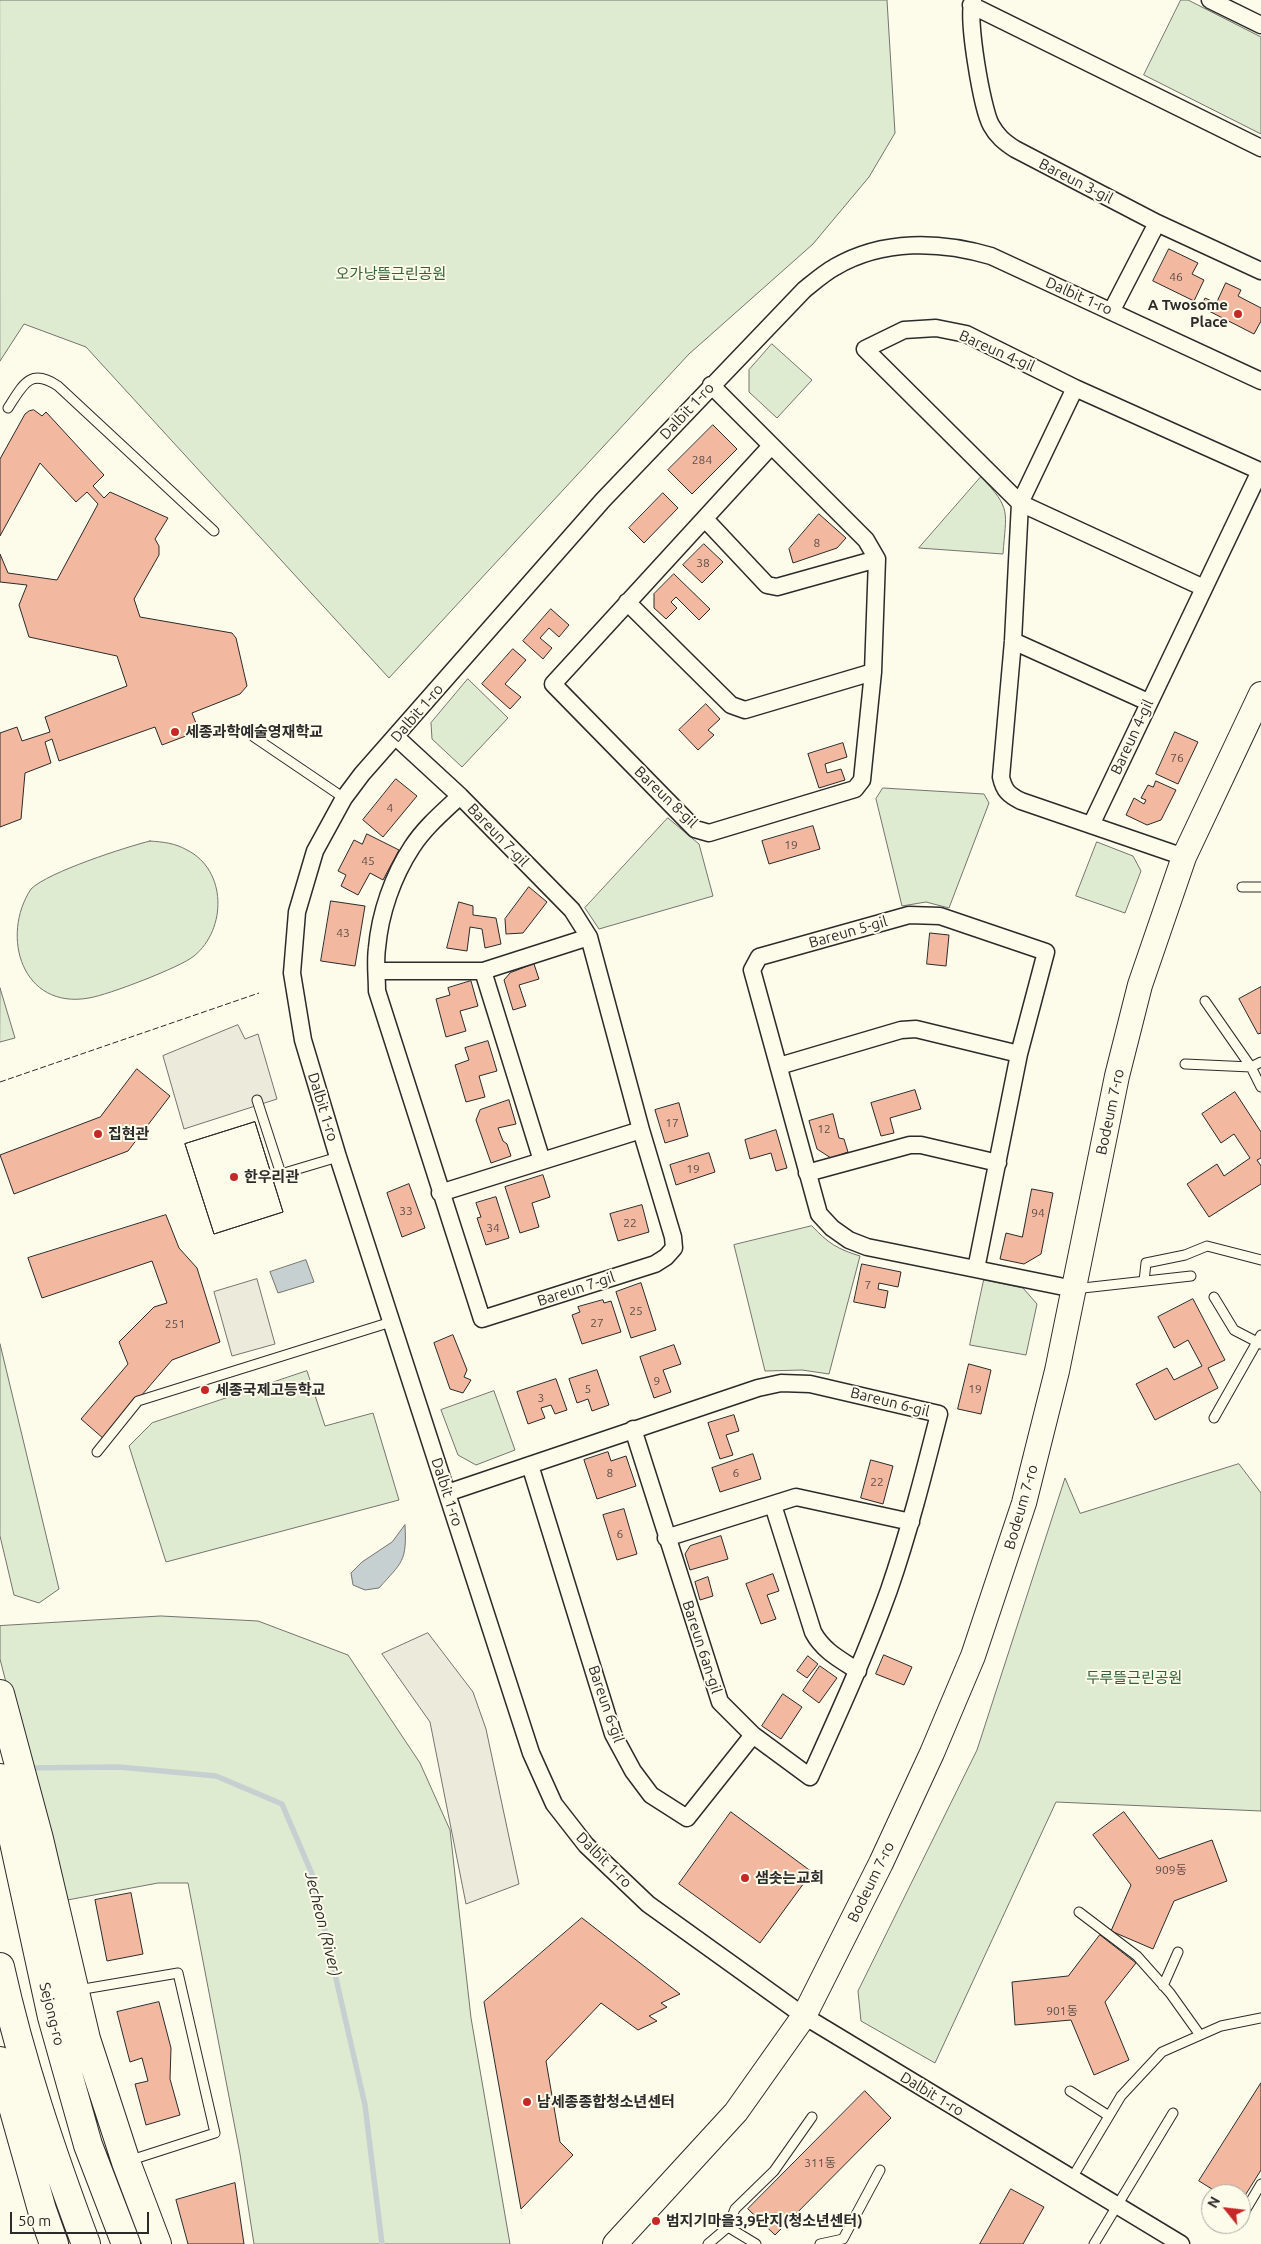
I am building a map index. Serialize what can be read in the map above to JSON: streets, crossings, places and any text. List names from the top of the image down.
{
  "streets": {
    "highway": ["Sejong-ro"],
    "street": [
      "Bareun 3-gil",
      "Dalbit 1-ro",
      "Bareun 4-gil",
      "Bareun 8-gil",
      "Bareun 7-gil",
      "Bareun 5-gil",
      "Bodeum 7-ro",
      "Bareun 6-gil",
      "Bareun 6an-gil"
    ]
  },
  "crossings": [
    ["Dalbit 1-ro", "Bodeum 7-ro"],
    ["Dalbit 1-ro", "Bareun 6-gil"],
    ["Bareun 5-gil", "Bodeum 7-ro"],
    ["Bareun 6-gil", "Bareun 6an-gil"]
  ],
  "water": ["Jecheon (River)"],
  "parks": ["오가낭뜰근린공원", "두루뜰근린공원"],
  "places": [
    "A Twosome Place",
    "세종과학예술영재학교",
    "집현관",
    "한우리관",
    "세종국제고등학교",
    "샘솟는교회",
    "남세종종합청소년센터",
    "범지기마을3,9단지(청소년센터)"
  ],
  "house_numbers": [
    "46",
    "284",
    "8",
    "38",
    "76",
    "4",
    "19",
    "45",
    "43",
    "17",
    "12",
    "19",
    "33",
    "94",
    "22",
    "34",
    "7",
    "25",
    "27",
    "251",
    "9",
    "5",
    "19",
    "3",
    "8",
    "6",
    "22",
    "6",
    "909동",
    "901동",
    "311동"
  ],
  "scale_bar": "50 m",
  "north": "top left"
}
